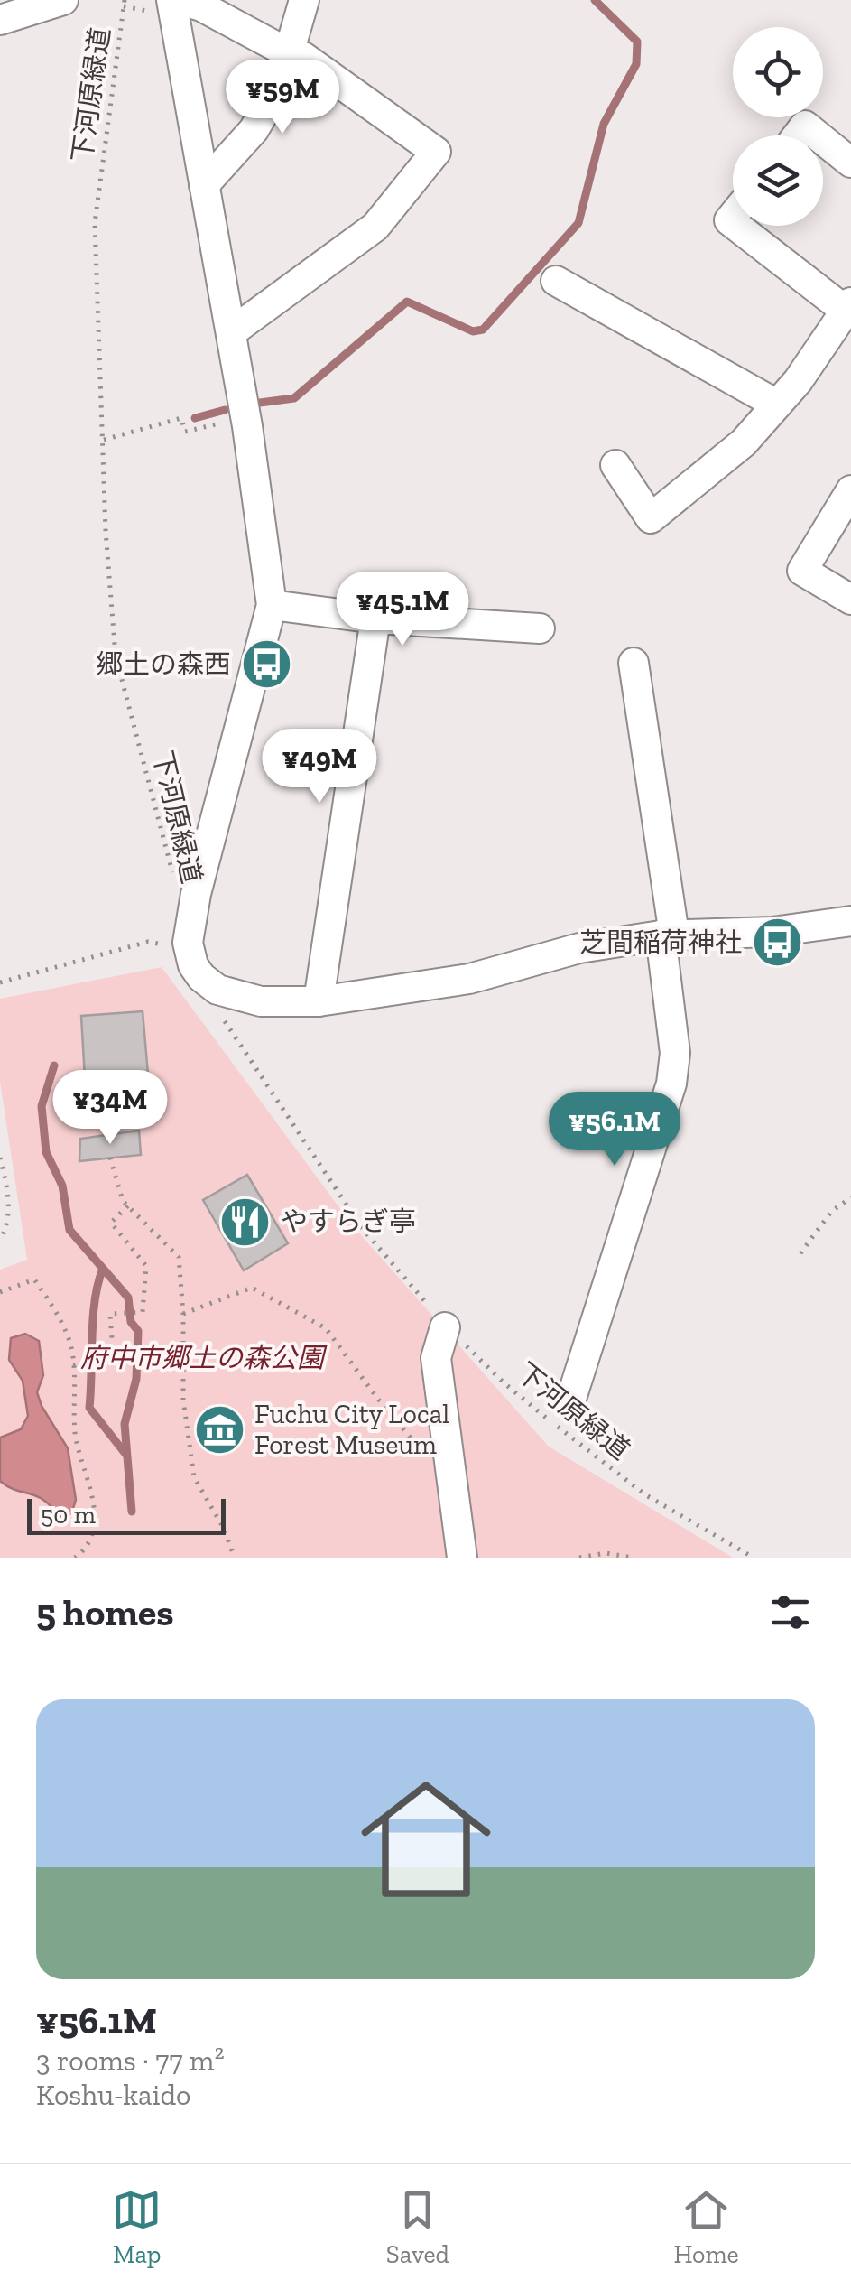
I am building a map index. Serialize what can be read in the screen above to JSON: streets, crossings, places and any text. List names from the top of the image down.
{
  "streets": {
    "path": ["下河原緑道"]
  },
  "parks": ["府中市郷土の森公園"],
  "places": {
    "bus stop": ["郷土の森西", "芝間稲荷神社"],
    "restaurant": ["やすらぎ亭"],
    "museum": ["Fuchu City Local Forest Museum"]
  },
  "scale_bar": "50 m",
  "page": {
    "price": [
      "¥59M",
      "¥45.1M",
      "¥49M",
      "¥34M",
      "¥56.1M"
    ],
    "scale": "50 m",
    "heading": "5 homes",
    "list": [
      {
        "name": "¥56.1M",
        "note": "3 rooms · 77 m² · Koshu-kaido"
      }
    ],
    "tabs": ["Map", "Saved", "Home"]
  }
}
